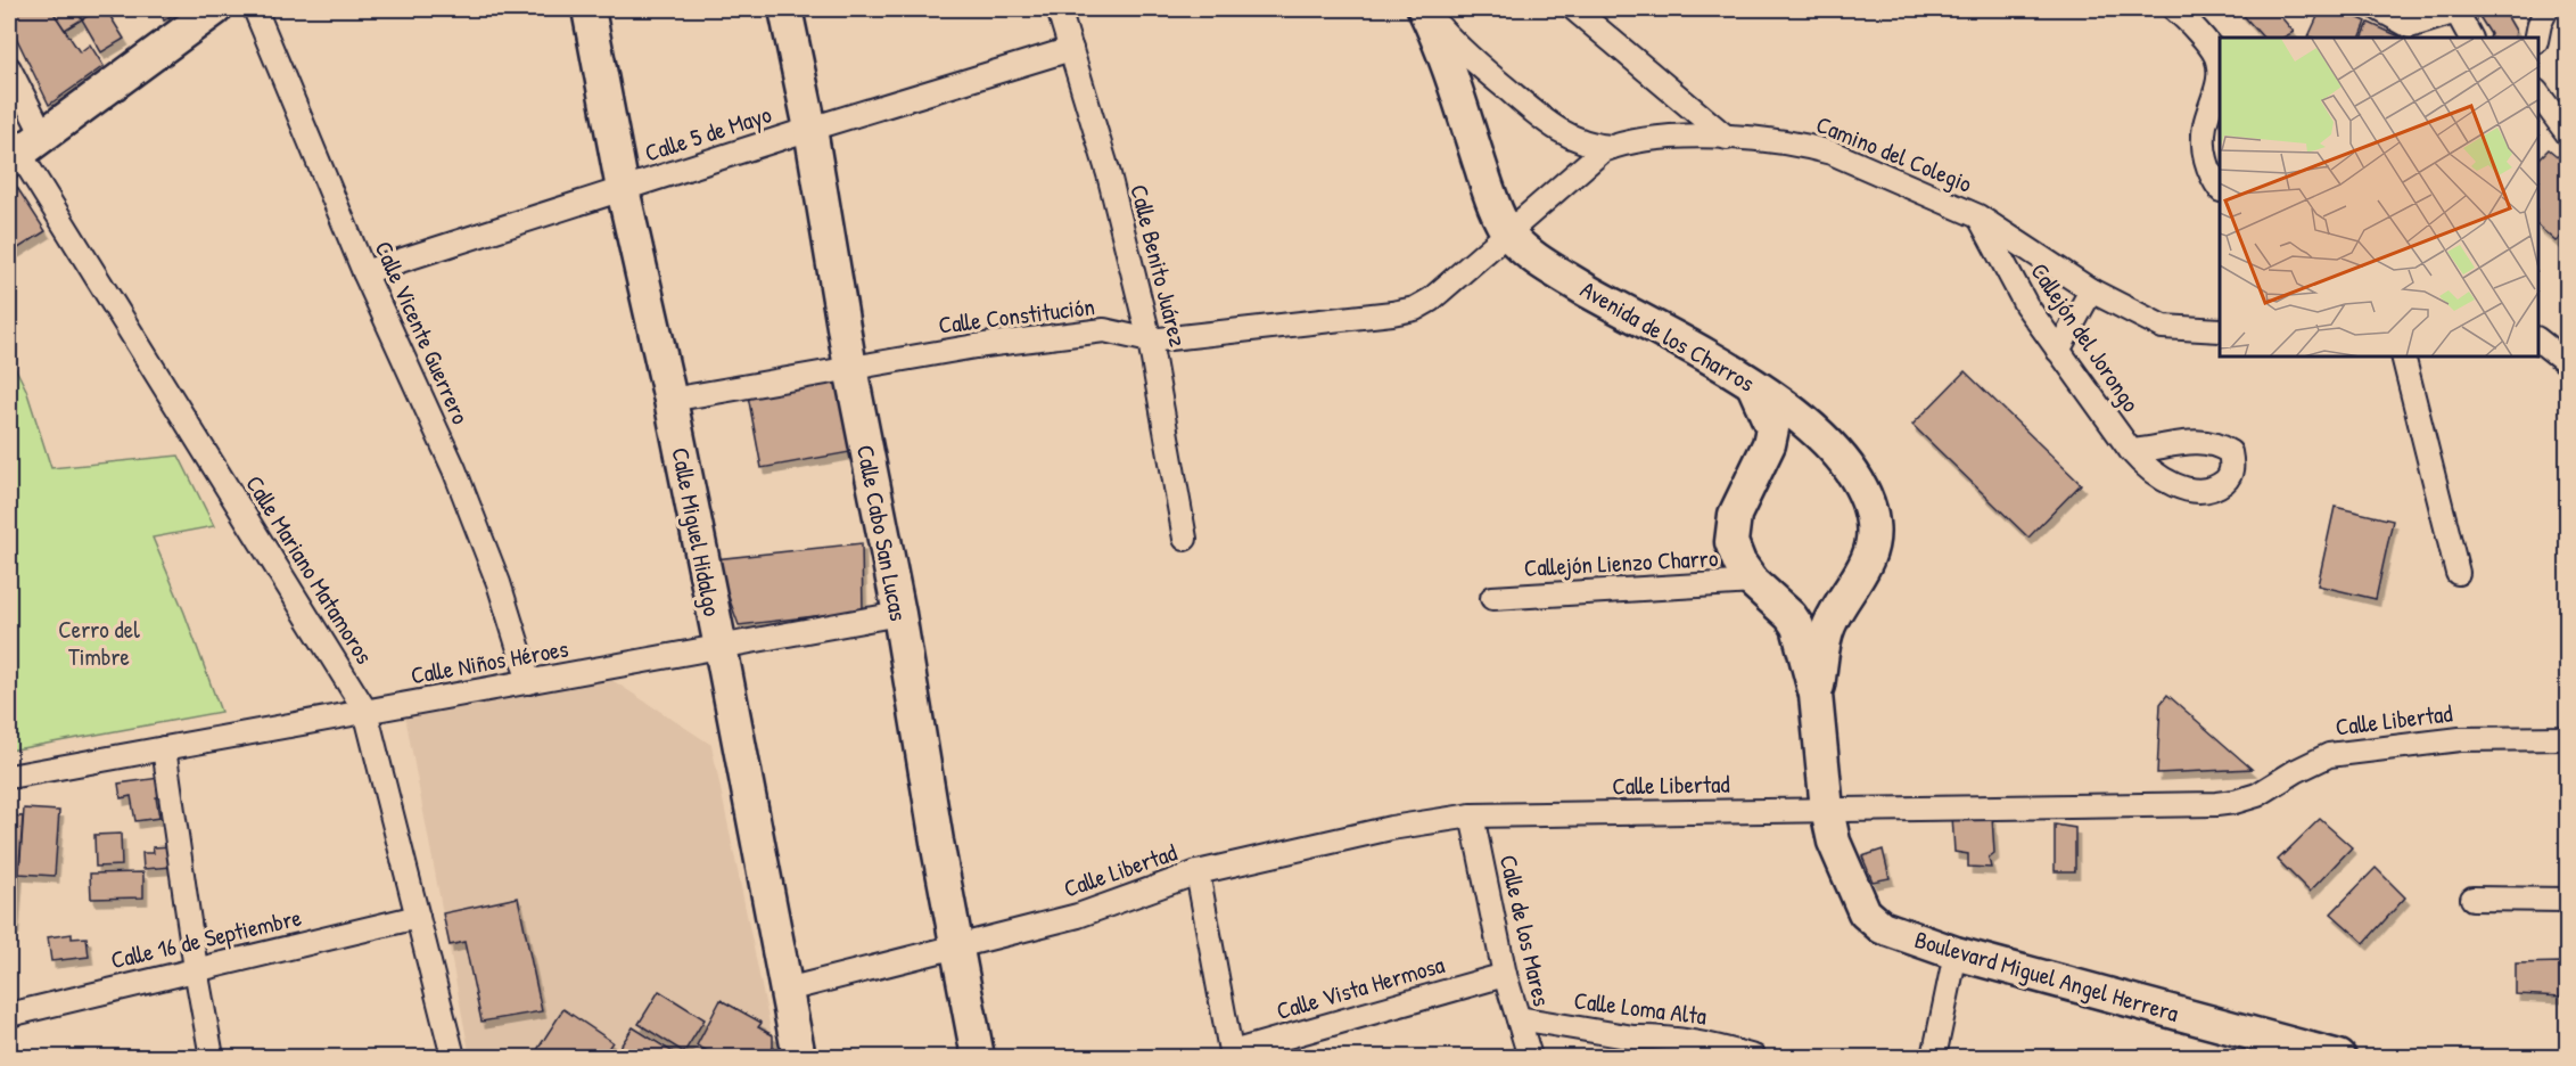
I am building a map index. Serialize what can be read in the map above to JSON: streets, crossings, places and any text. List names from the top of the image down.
{
  "streets": {
    "main road": [
      "Avenida de los Charros",
      "Calle Miguel Hidalgo",
      "Calle Cabo San Lucas",
      "Boulevard Miguel Angel Herrera"
    ],
    "street": [
      "Calle 5 de Mayo",
      "Camino del Colegio",
      "Calle Benito Juárez",
      "Calle Constitución",
      "Calle Vicente Guerrero",
      "Callejón del Jorongo",
      "Callejón Lienzo Charro",
      "Calle Mariano Matamoros",
      "Calle Niños Héroes",
      "Calle Libertad",
      "Calle de los Mares",
      "Calle 16 de Septiembre",
      "Calle Vista Hermosa",
      "Calle Loma Alta"
    ]
  },
  "crossings": [
    ["Calle 5 de Mayo", "Calle Benito Juárez"],
    ["Calle 5 de Mayo", "Calle Vicente Guerrero"],
    ["Calle 5 de Mayo", "Calle Miguel Hidalgo"],
    ["Calle 5 de Mayo", "Calle Cabo San Lucas"],
    ["Camino del Colegio", "Calle Constitución"],
    ["Camino del Colegio", "Avenida de los Charros"],
    ["Camino del Colegio", "Callejón del Jorongo"],
    ["Calle Benito Juárez", "Calle Constitución"],
    ["Calle Constitución", "Avenida de los Charros"],
    ["Calle Constitución", "Calle Miguel Hidalgo"],
    ["Calle Constitución", "Calle Cabo San Lucas"],
    ["Calle Vicente Guerrero", "Calle Niños Héroes"],
    ["Avenida de los Charros", "Callejón Lienzo Charro"],
    ["Avenida de los Charros", "Calle Libertad"],
    ["Avenida de los Charros", "Boulevard Miguel Angel Herrera"],
    ["Calle Miguel Hidalgo", "Calle Niños Héroes"],
    ["Calle Miguel Hidalgo", "Calle Libertad"],
    ["Calle Cabo San Lucas", "Calle Niños Héroes"],
    ["Calle Cabo San Lucas", "Calle Libertad"],
    ["Calle Mariano Matamoros", "Calle Niños Héroes"],
    ["Calle Mariano Matamoros", "Calle 16 de Septiembre"],
    ["Calle Libertad", "Calle de los Mares"],
    ["Calle Libertad", "Boulevard Miguel Angel Herrera"],
    ["Calle de los Mares", "Calle Vista Hermosa"],
    ["Calle de los Mares", "Calle Loma Alta"]
  ],
  "parks": ["Cerro del Timbre"]
}
